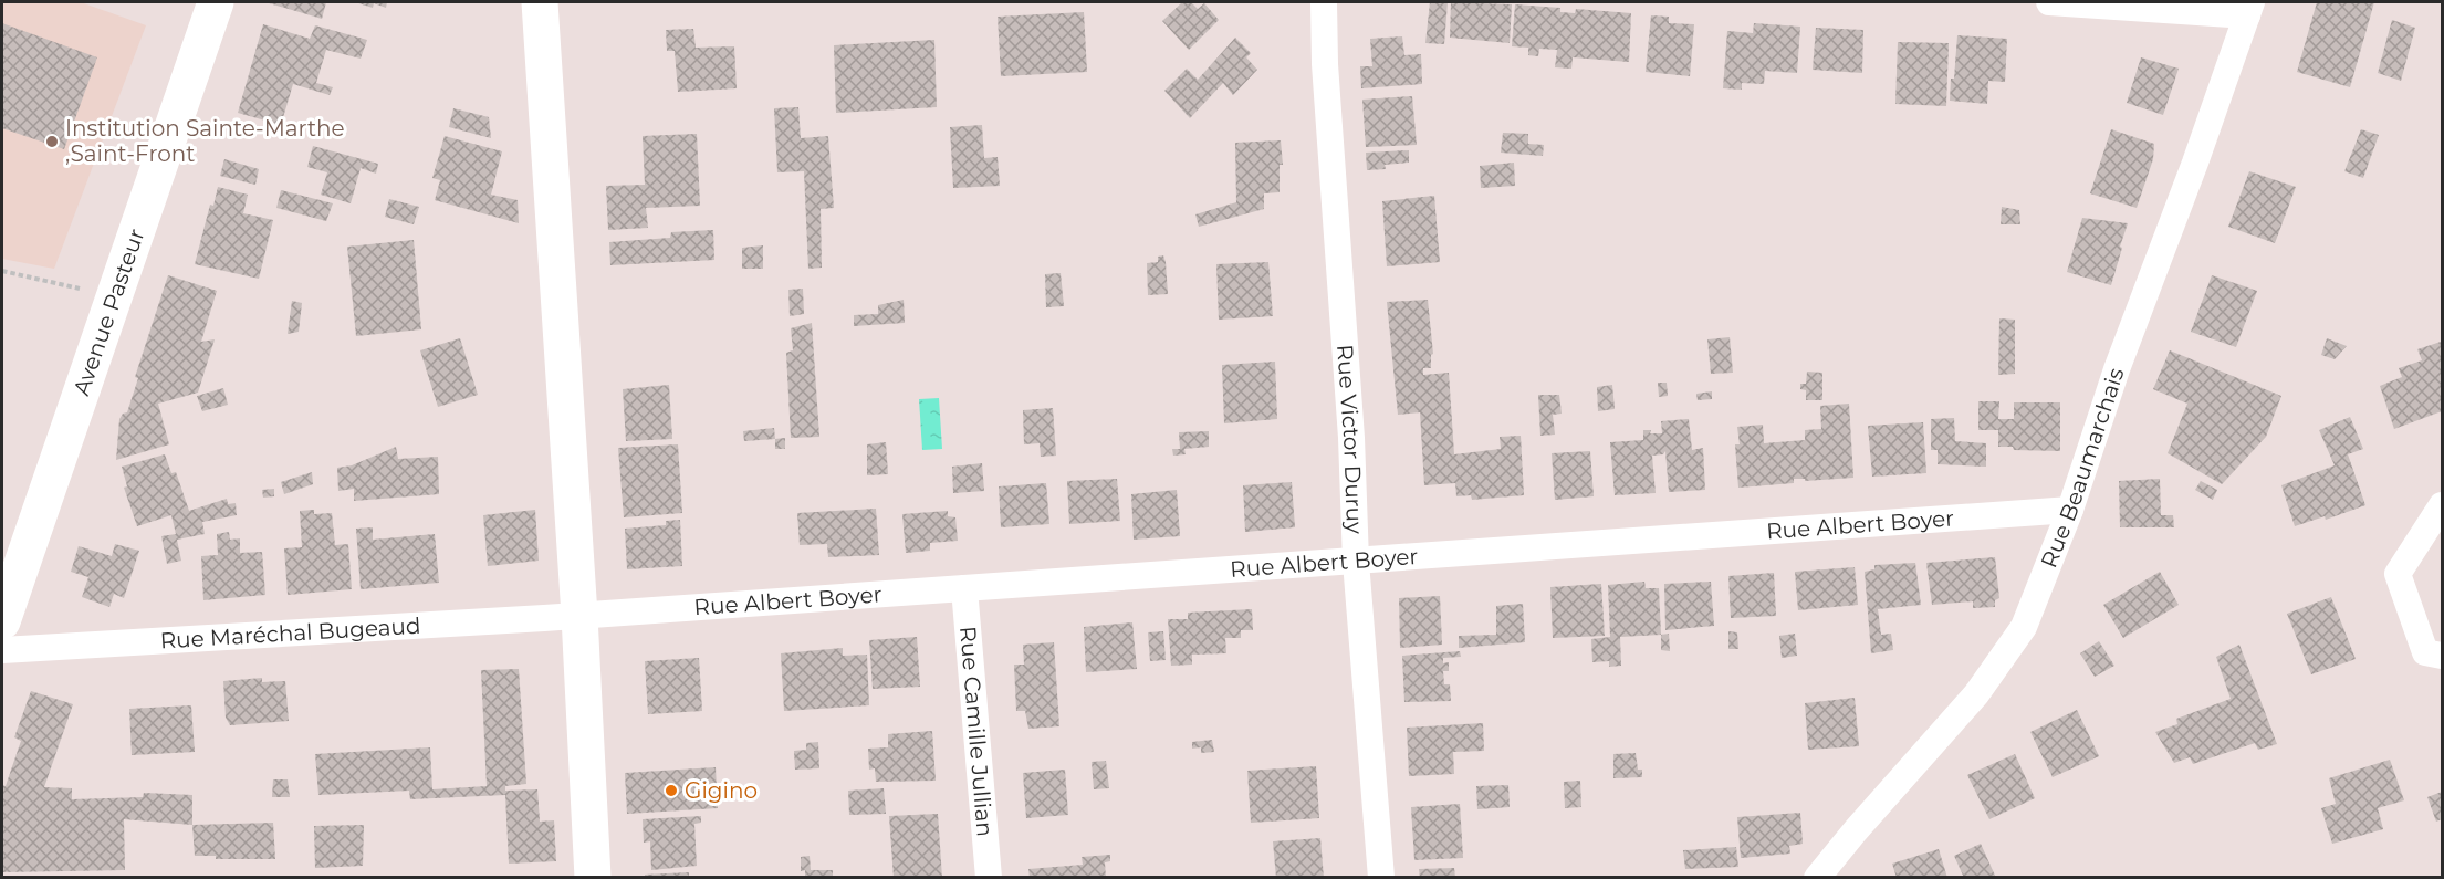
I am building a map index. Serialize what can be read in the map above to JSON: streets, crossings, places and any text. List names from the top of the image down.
{
  "streets": {
    "main road": ["Avenue Pasteur"],
    "street": [
      "Rue Victor Duruy",
      "Rue Beaumarchais",
      "Rue Albert Boyer",
      "Rue Maréchal Bugeaud",
      "Rue Camille Jullian"
    ]
  },
  "crossings": [
    ["Rue Victor Duruy", "Rue Albert Boyer"],
    ["Rue Beaumarchais", "Rue Albert Boyer"],
    ["Rue Albert Boyer", "Rue Maréchal Bugeaud"],
    ["Rue Albert Boyer", "Rue Camille Jullian"]
  ],
  "places": ["Institution Sainte-Marthe ,Saint-Front", "Gigino"]
}
